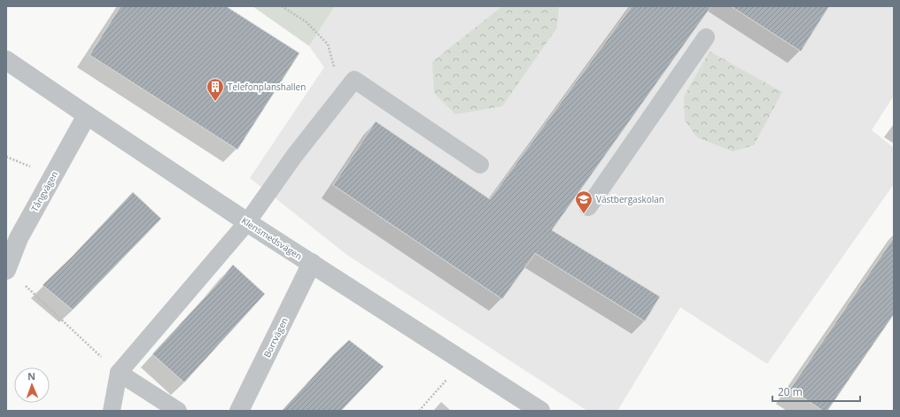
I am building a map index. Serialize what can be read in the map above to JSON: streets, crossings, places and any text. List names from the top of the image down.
{
  "streets": {
    "street": ["Tångvägen", "Klensmedsvägen", "Borrvägen"]
  },
  "crossings": [
    ["Tångvägen", "Klensmedsvägen"],
    ["Klensmedsvägen", "Borrvägen"]
  ],
  "places": {
    "building": ["Telefonplanshallen"],
    "school or university": ["Västbergaskolan"]
  },
  "scale_bar": "20 m",
  "north": "top"
}
